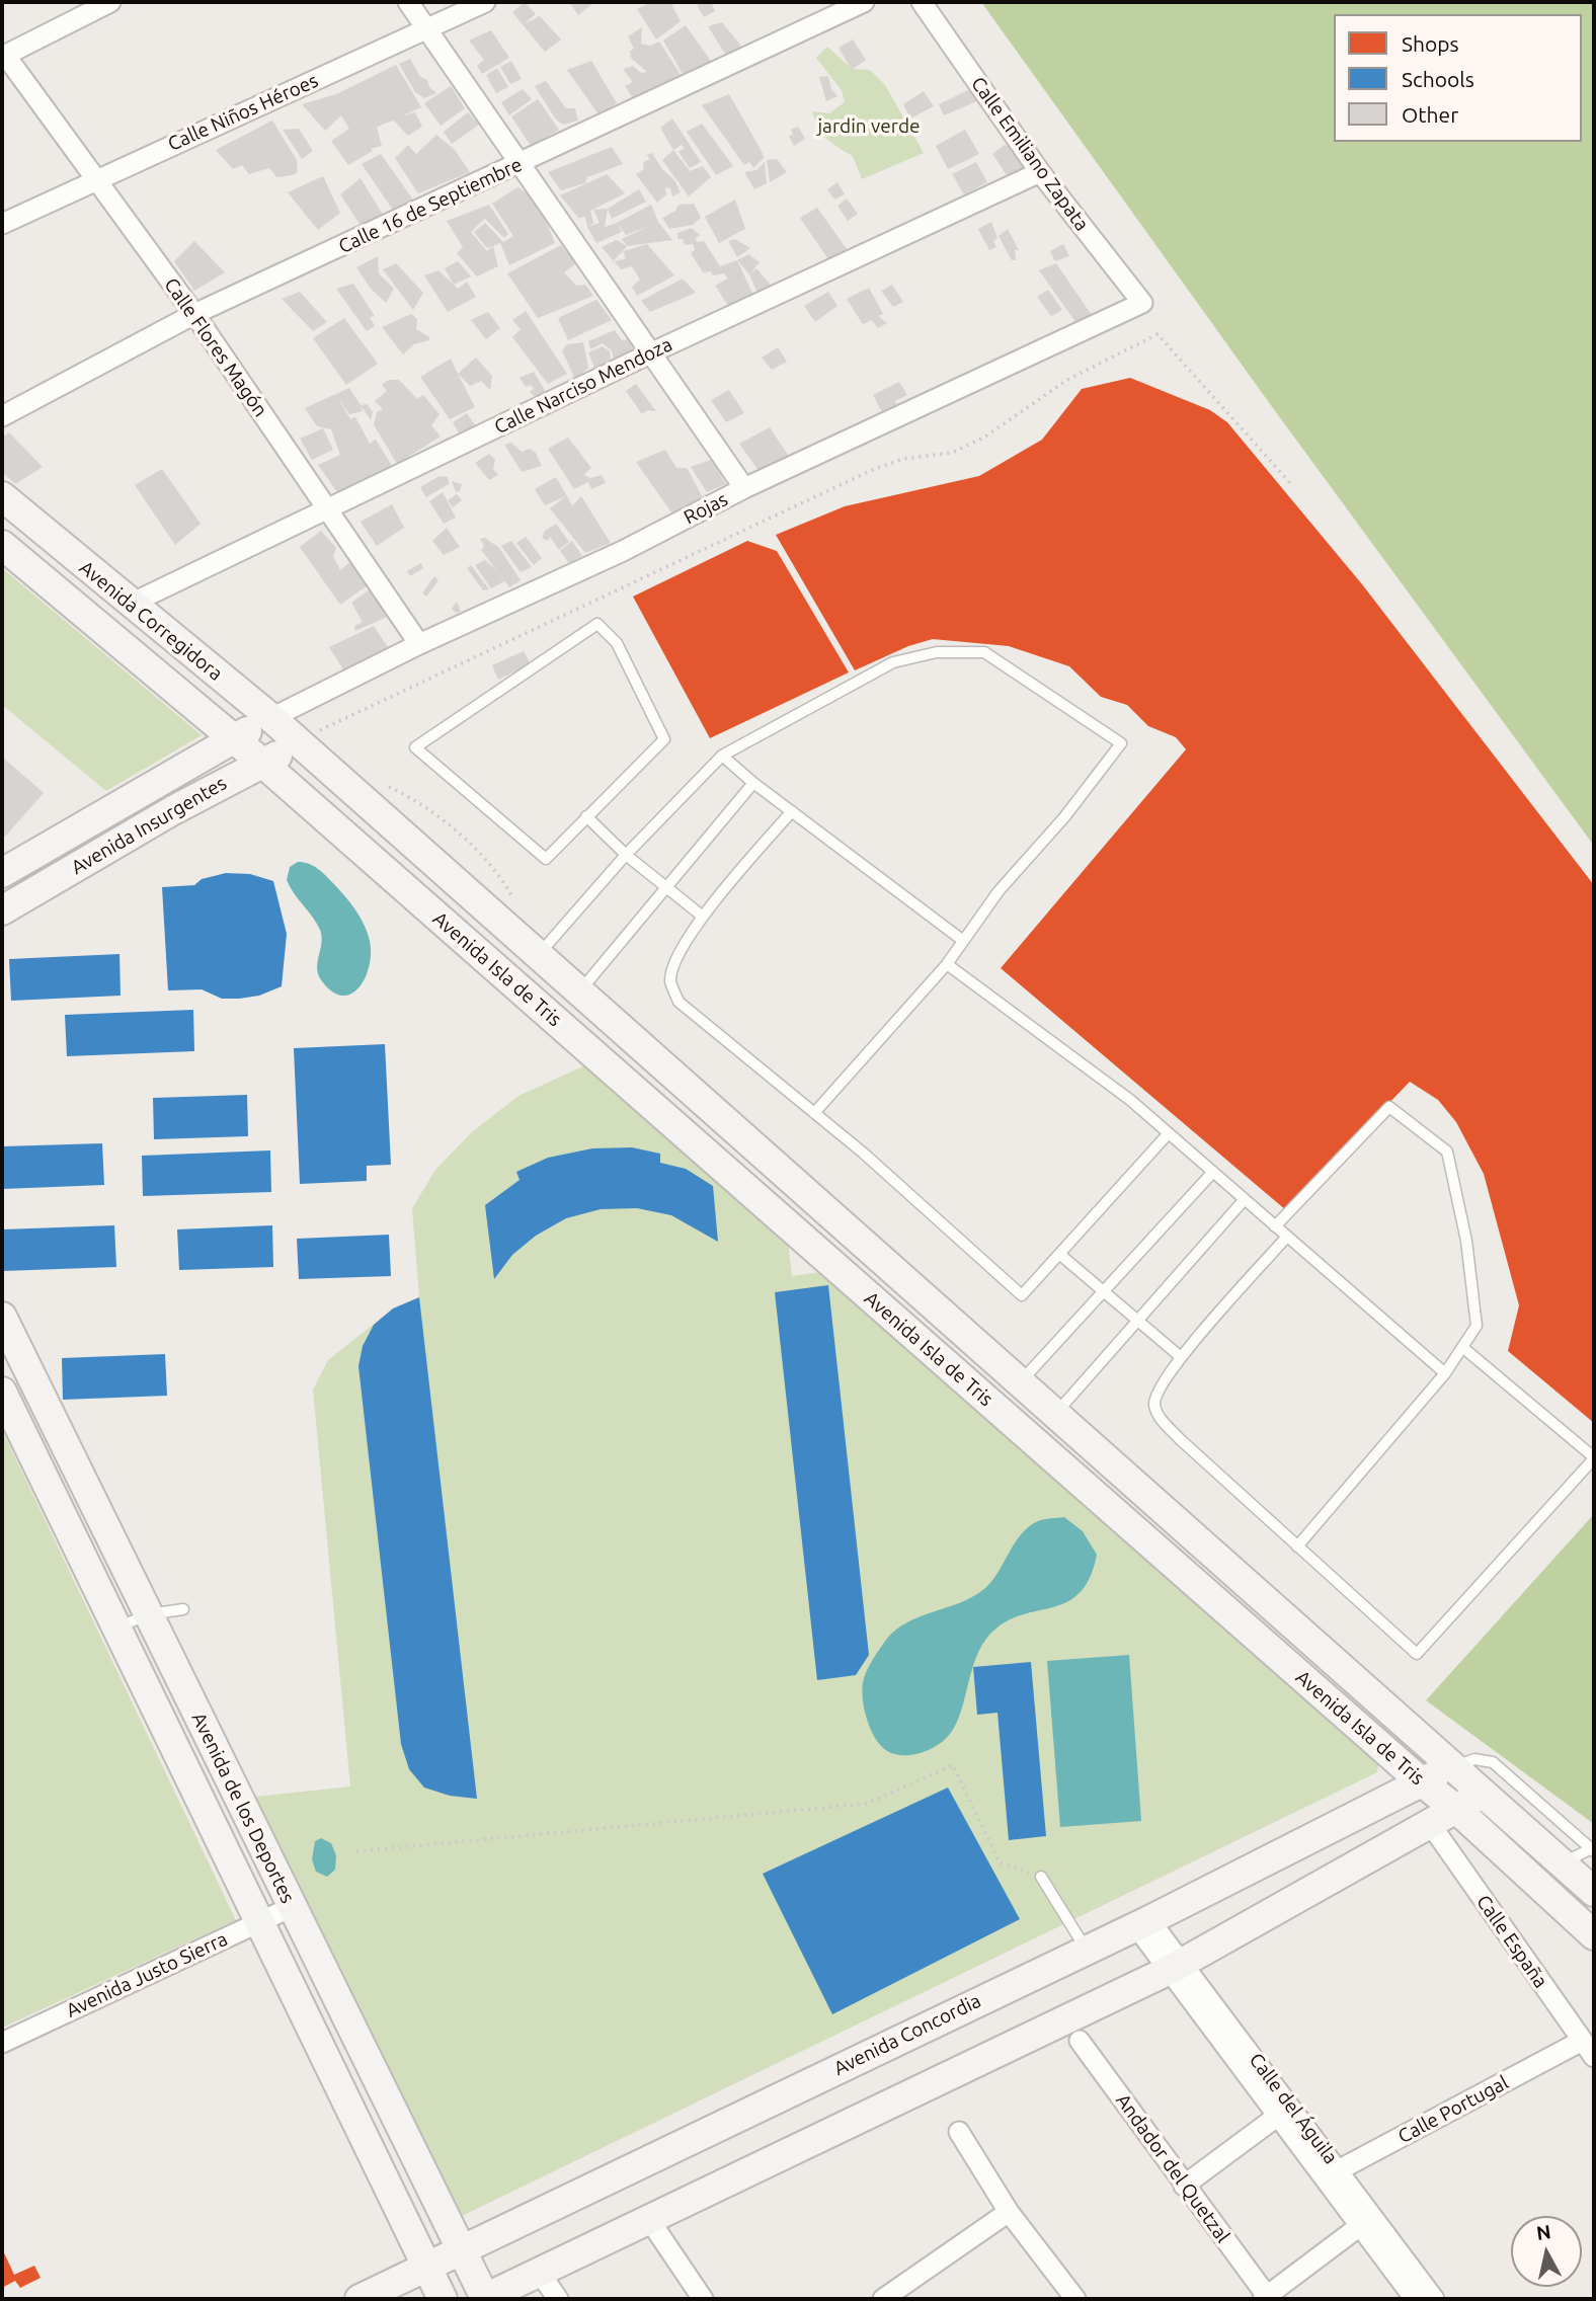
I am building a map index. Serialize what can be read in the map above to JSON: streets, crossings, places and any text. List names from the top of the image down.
{
  "streets": {
    "street": [
      "Calle Niños Héroes",
      "Calle Emiliano Zapata",
      "Calle 16 de Septiembre",
      "Calle Flores Magón",
      "Calle Narciso Mendoza",
      "Rojas",
      "Avenida Corregidora",
      "Avenida Insurgentes",
      "Avenida Isla de Tris",
      "Avenida de los Deportes",
      "Calle España",
      "Avenida Justo Sierra",
      "Avenida Concordia",
      "Calle del Águila",
      "Calle Portugal",
      "Andador del Quetzal"
    ]
  },
  "crossings": [
    ["Calle Niños Héroes", "Calle Flores Magón"],
    ["Calle Emiliano Zapata", "Calle Narciso Mendoza"],
    ["Calle Emiliano Zapata", "Rojas"],
    ["Calle 16 de Septiembre", "Calle Flores Magón"],
    ["Calle Flores Magón", "Calle Narciso Mendoza"],
    ["Calle Flores Magón", "Rojas"],
    ["Calle Narciso Mendoza", "Avenida Corregidora"],
    ["Rojas", "Avenida Corregidora"],
    ["Rojas", "Avenida Insurgentes"],
    ["Avenida Corregidora", "Avenida Insurgentes"],
    ["Avenida Corregidora", "Avenida Isla de Tris"],
    ["Avenida Insurgentes", "Avenida Isla de Tris"],
    ["Avenida Isla de Tris", "Avenida Concordia"],
    ["Avenida de los Deportes", "Avenida Justo Sierra"],
    ["Avenida de los Deportes", "Avenida Concordia"],
    ["Calle España", "Calle Portugal"],
    ["Avenida Concordia", "Calle del Águila"],
    ["Calle del Águila", "Calle Portugal"]
  ],
  "parks": ["jardin verde"],
  "legend": ["Shops", "Schools", "Other"],
  "north": "top"
}
